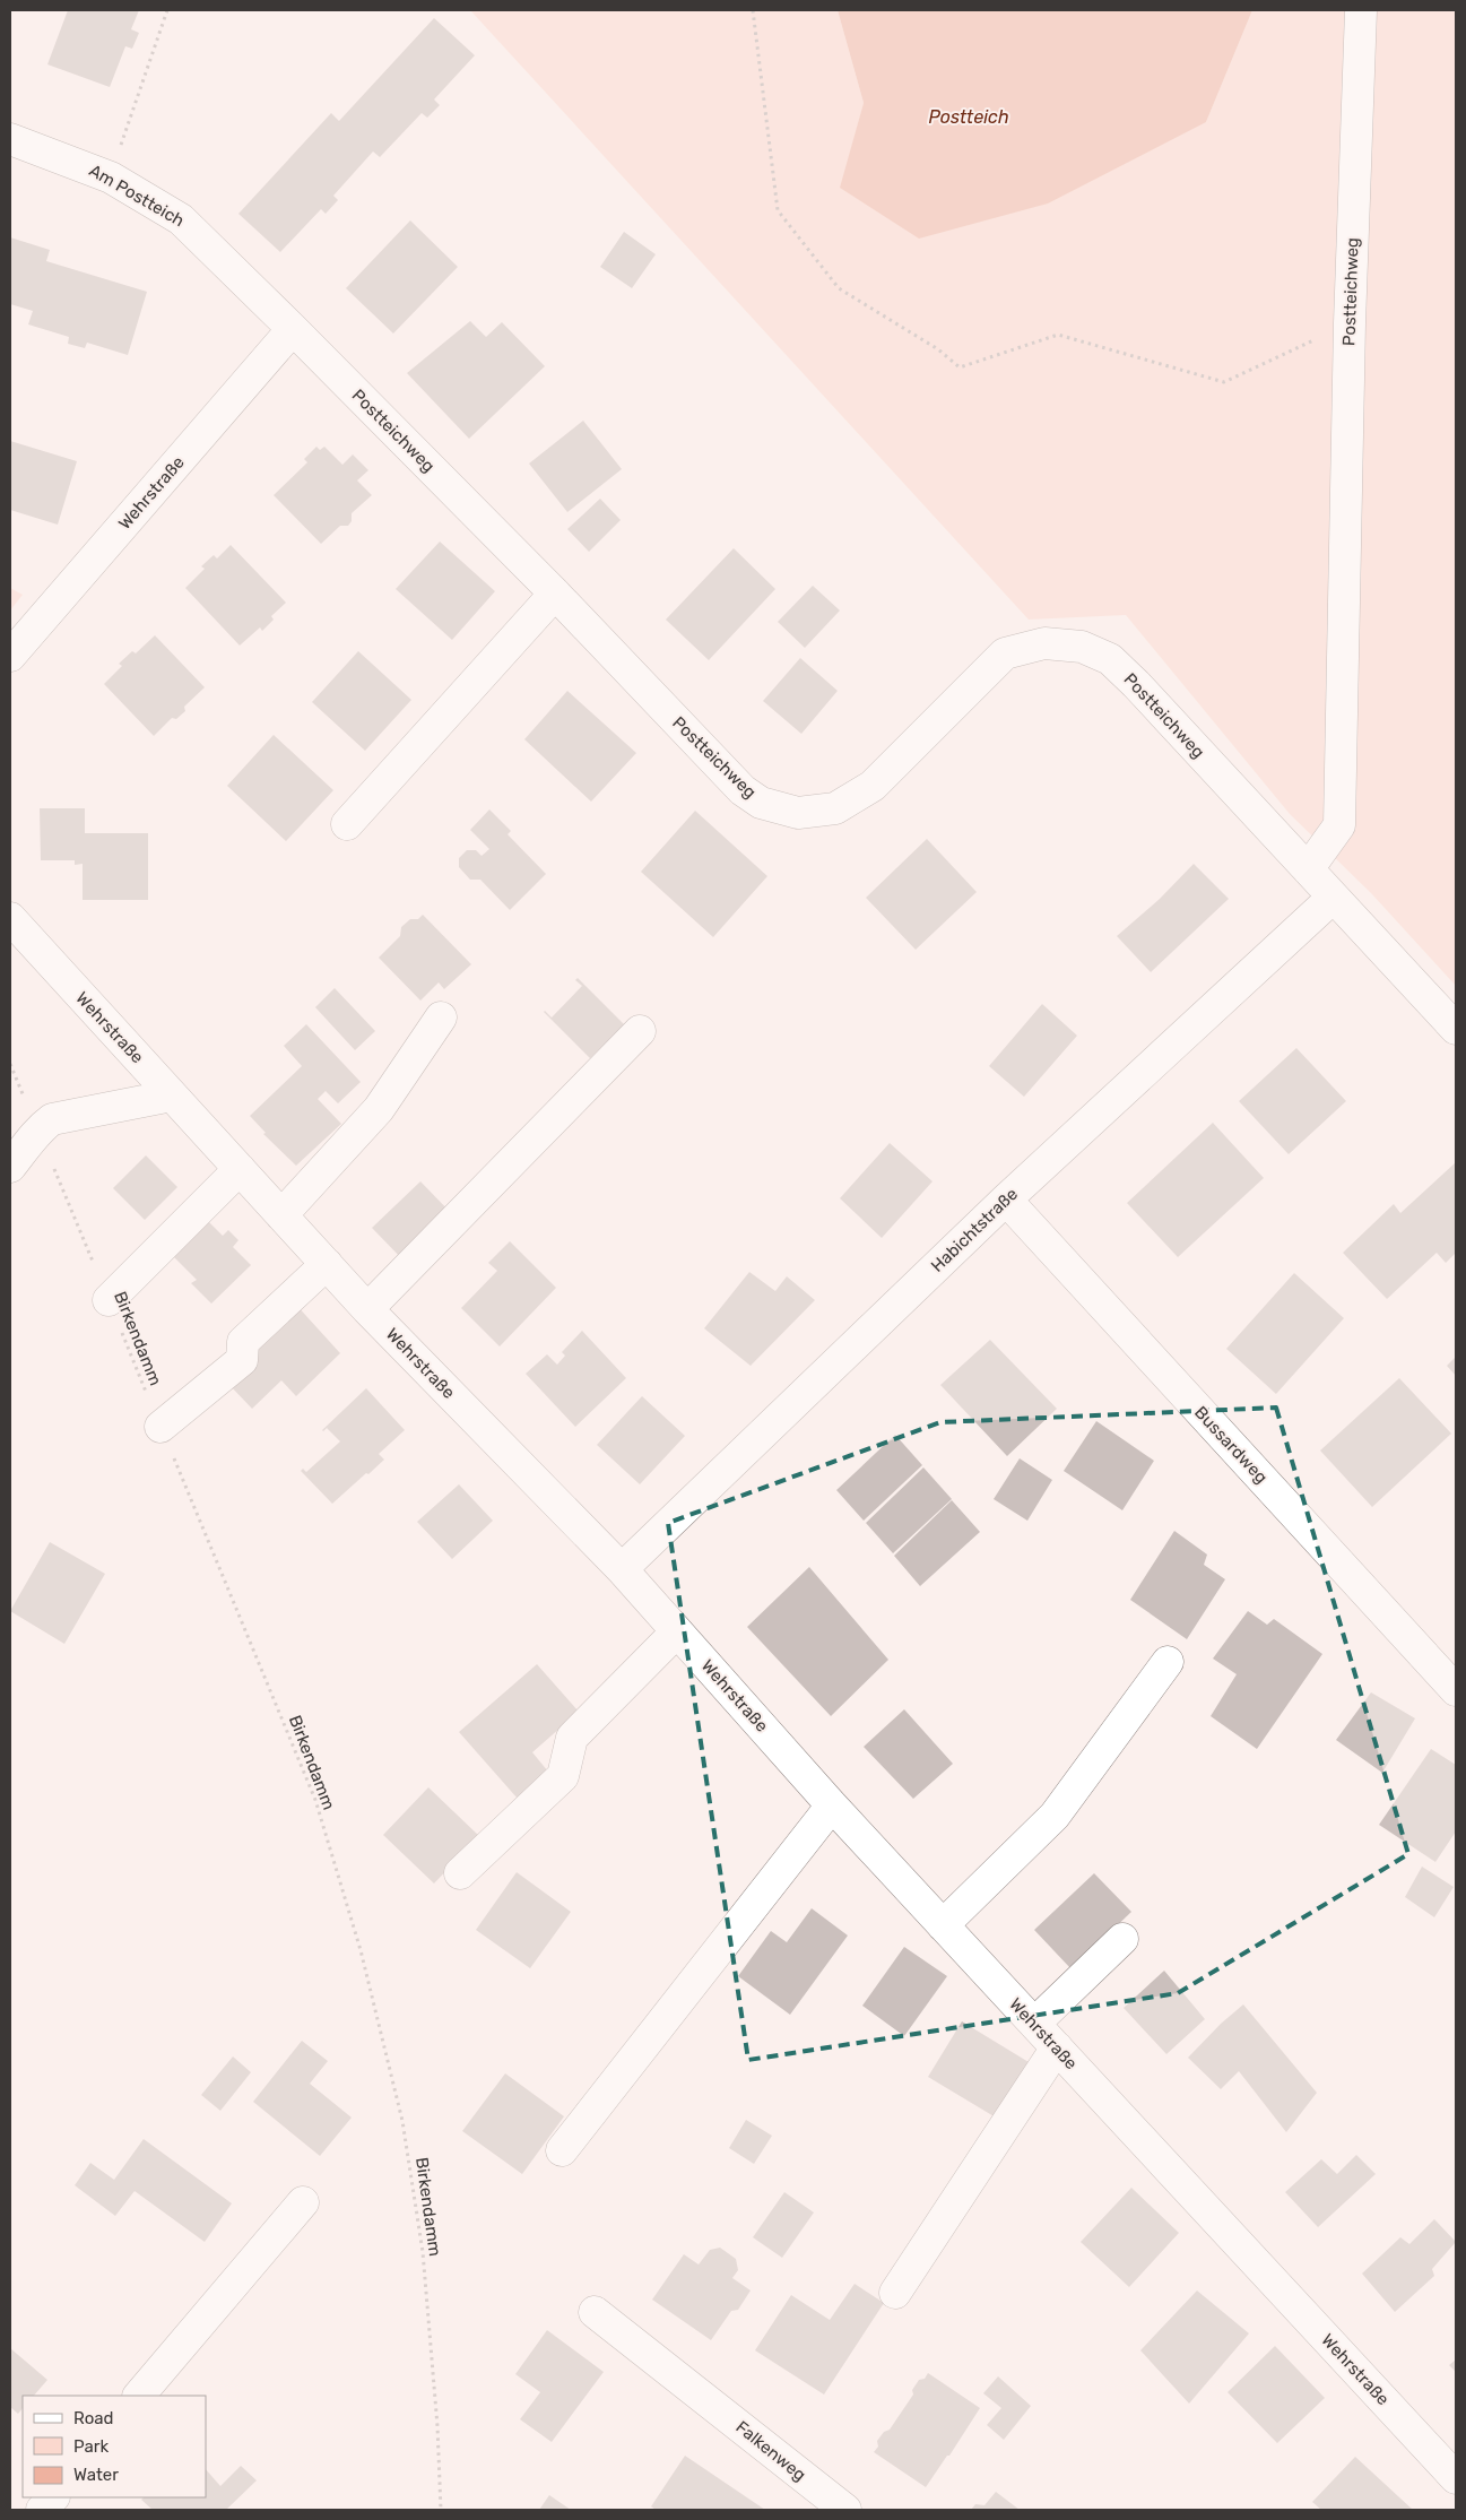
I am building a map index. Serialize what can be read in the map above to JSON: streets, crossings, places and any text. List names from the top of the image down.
{
  "streets": {
    "street": [
      "Am Postteich",
      "Postteichweg",
      "Wehrstraße",
      "Habichtstraße",
      "Bussardweg",
      "Falkenweg"
    ],
    "path": ["Birkendamm"]
  },
  "crossings": [
    ["Am Postteich", "Postteichweg"],
    ["Am Postteich", "Wehrstraße"],
    ["Postteichweg", "Wehrstraße"],
    ["Postteichweg", "Habichtstraße"],
    ["Wehrstraße", "Habichtstraße"],
    ["Habichtstraße", "Bussardweg"]
  ],
  "water": ["Postteich"],
  "legend": ["Road", "Park", "Water"]
}
